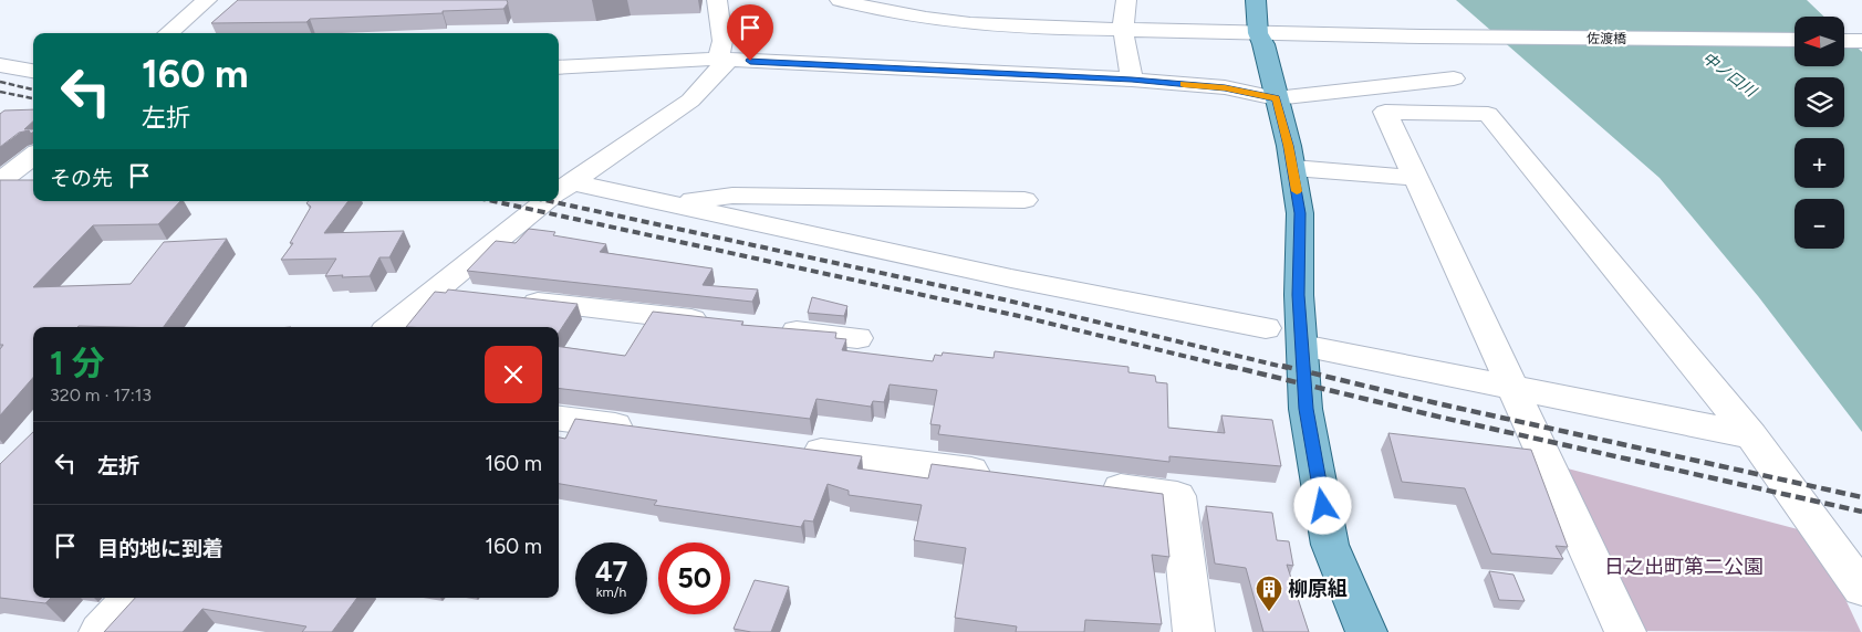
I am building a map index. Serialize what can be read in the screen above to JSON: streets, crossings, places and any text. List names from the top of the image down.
{
  "streets": {
    "street": ["佐渡橋"]
  },
  "water": ["中ノ口川"],
  "parks": ["日之出町第二公園"],
  "places": {
    "building": ["柳原組"]
  },
  "north": "left",
  "page": {
    "map_buttons": ["+", "−"],
    "turn": ["160 m", "左折"],
    "then": "その先",
    "heading": ["1 分", "320 m · 17:13"],
    "list": [
      {
        "name": "左折",
        "value": "160 m"
      },
      {
        "name": "目的地に到着",
        "value": "160 m"
      }
    ],
    "speed": "47 km/h",
    "limit": "50"
  }
}
